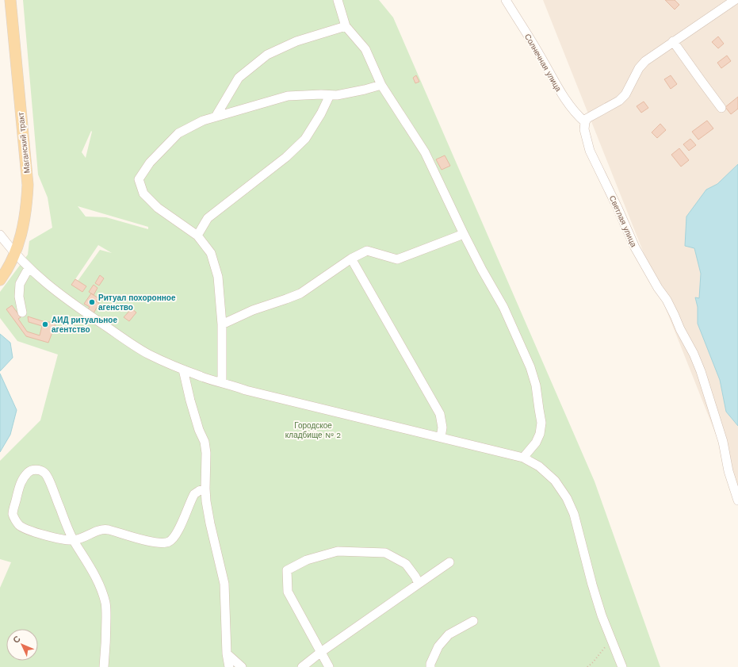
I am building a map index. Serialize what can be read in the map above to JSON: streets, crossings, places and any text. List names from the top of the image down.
{
  "streets": {
    "main road": ["Маганский тракт"],
    "street": ["Солнечная улица", "Светлая улица"]
  },
  "crossings": [
    ["Солнечная улица", "Светлая улица"]
  ],
  "parks": ["Городское кладбище № 2"],
  "places": ["Ритуал похоронное агенство", "АИД ритуальное агентство"],
  "north": "top left"
}
